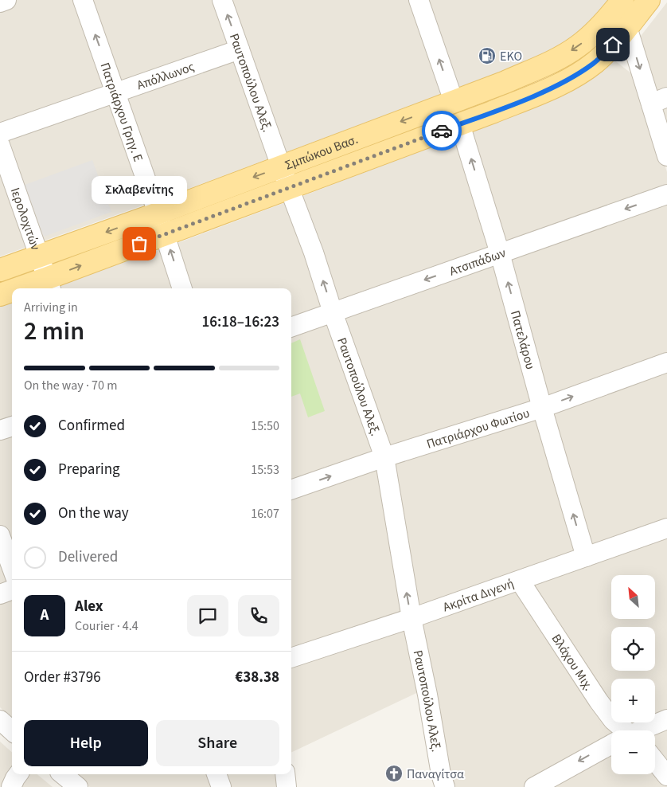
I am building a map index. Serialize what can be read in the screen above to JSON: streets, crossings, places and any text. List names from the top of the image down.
{
  "streets": {
    "main road": ["Σμπώκου Βασ."],
    "street": [
      "Απόλλωνος",
      "Ραυτοπούλου Αλεξ.",
      "Πατριάρχου Γρηγ. Ε",
      "Ιερολοχιτών",
      "Ατσιπάδων",
      "Πατελάρου",
      "Πατριάρχου Φωτίου",
      "Ακρίτα Διγενή",
      "Βλάχου Μιχ."
    ]
  },
  "crossings": [
    ["Απόλλωνος", "Ραυτοπούλου Αλεξ."],
    ["Απόλλωνος", "Πατριάρχου Γρηγ. Ε"],
    ["Ραυτοπούλου Αλεξ.", "Σμπώκου Βασ."],
    ["Ραυτοπούλου Αλεξ.", "Ατσιπάδων"],
    ["Ραυτοπούλου Αλεξ.", "Πατριάρχου Φωτίου"],
    ["Ραυτοπούλου Αλεξ.", "Ακρίτα Διγενή"],
    ["Πατριάρχου Γρηγ. Ε", "Σμπώκου Βασ."],
    ["Σμπώκου Βασ.", "Ιερολοχιτών"],
    ["Σμπώκου Βασ.", "Πατελάρου"],
    ["Ατσιπάδων", "Πατελάρου"],
    ["Πατελάρου", "Πατριάρχου Φωτίου"],
    ["Πατελάρου", "Ακρίτα Διγενή"],
    ["Ακρίτα Διγενή", "Βλάχου Μιχ."]
  ],
  "one_way": [
    "Ραυτοπούλου Αλεξ.",
    "Πατριάρχου Γρηγ. Ε",
    "Ατσιπάδων",
    "Πατελάρου",
    "Πατριάρχου Φωτίου"
  ],
  "places": {
    "fuel station": ["ΕΚΟ"],
    "other": ["Σκλαβενίτης"],
    "church": ["Παναγίτσα"]
  },
  "north": "top left",
  "page": {
    "bubble": "Σκλαβενίτης",
    "heading": ["2 min", "Arriving in", "16:18–16:23"],
    "panel": [
      "Alex",
      "Courier · 4.4",
      "Order #3796",
      "€38.38"
    ],
    "bar": "On the way · 70 m",
    "list": [
      ["Confirmed", "15:50"],
      ["Preparing", "15:53"],
      ["On the way", "16:07"],
      "Delivered"
    ],
    "map_buttons": ["+", "−"],
    "round": "A",
    "buttons": ["Help", "Share"]
  }
}
